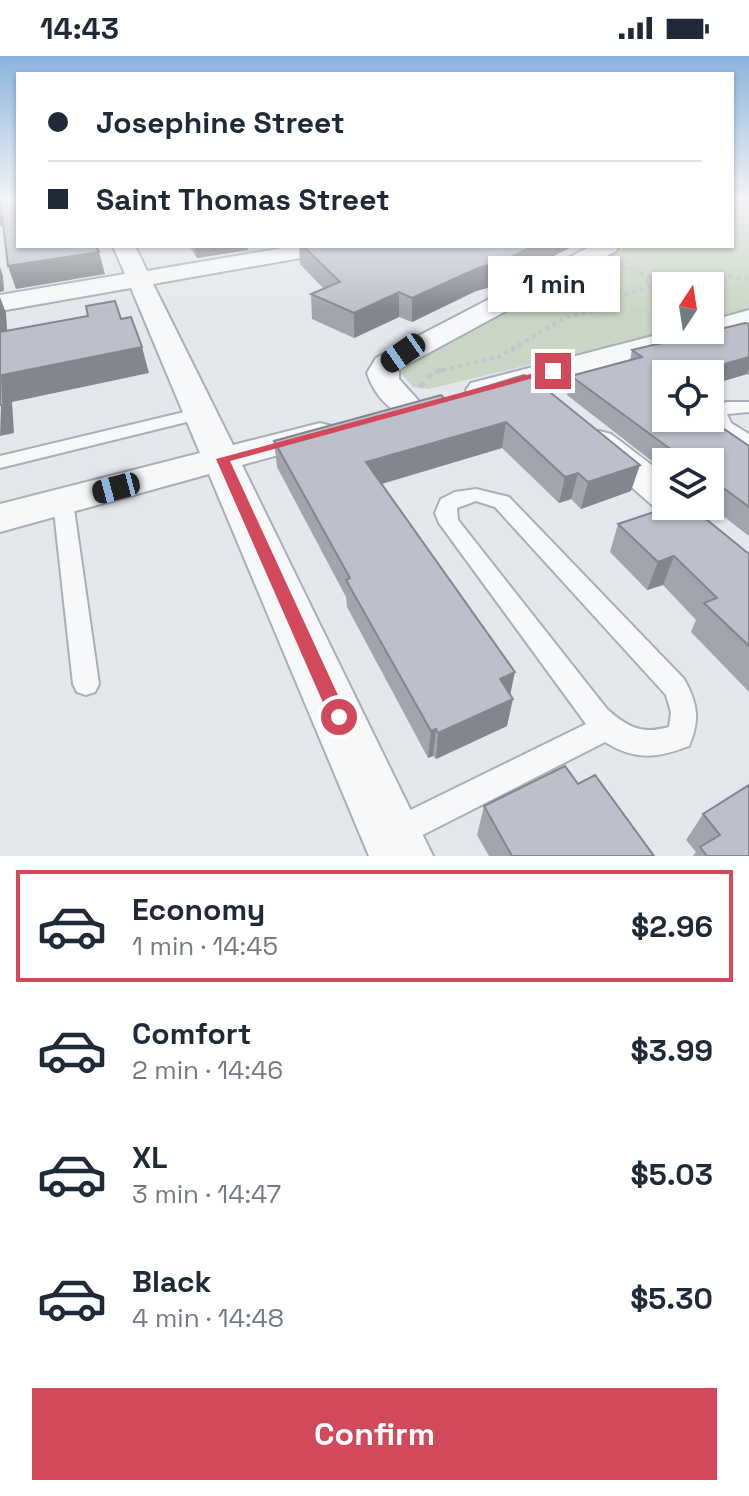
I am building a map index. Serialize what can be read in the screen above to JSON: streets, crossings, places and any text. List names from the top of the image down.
{
  "north": "top",
  "page": {
    "status": "14:43",
    "banner": ["Josephine Street", "Saint Thomas Street"],
    "bubble": "1 min",
    "list": [
      {
        "name": "Economy",
        "note": "1 min · 14:45",
        "value": "$2.96"
      },
      {
        "name": "Comfort",
        "note": "2 min · 14:46",
        "value": "$3.99"
      },
      {
        "name": "XL",
        "note": "3 min · 14:47",
        "value": "$5.03"
      },
      {
        "name": "Black",
        "note": "4 min · 14:48",
        "value": "$5.30"
      }
    ],
    "buttons": "Confirm"
  }
}
